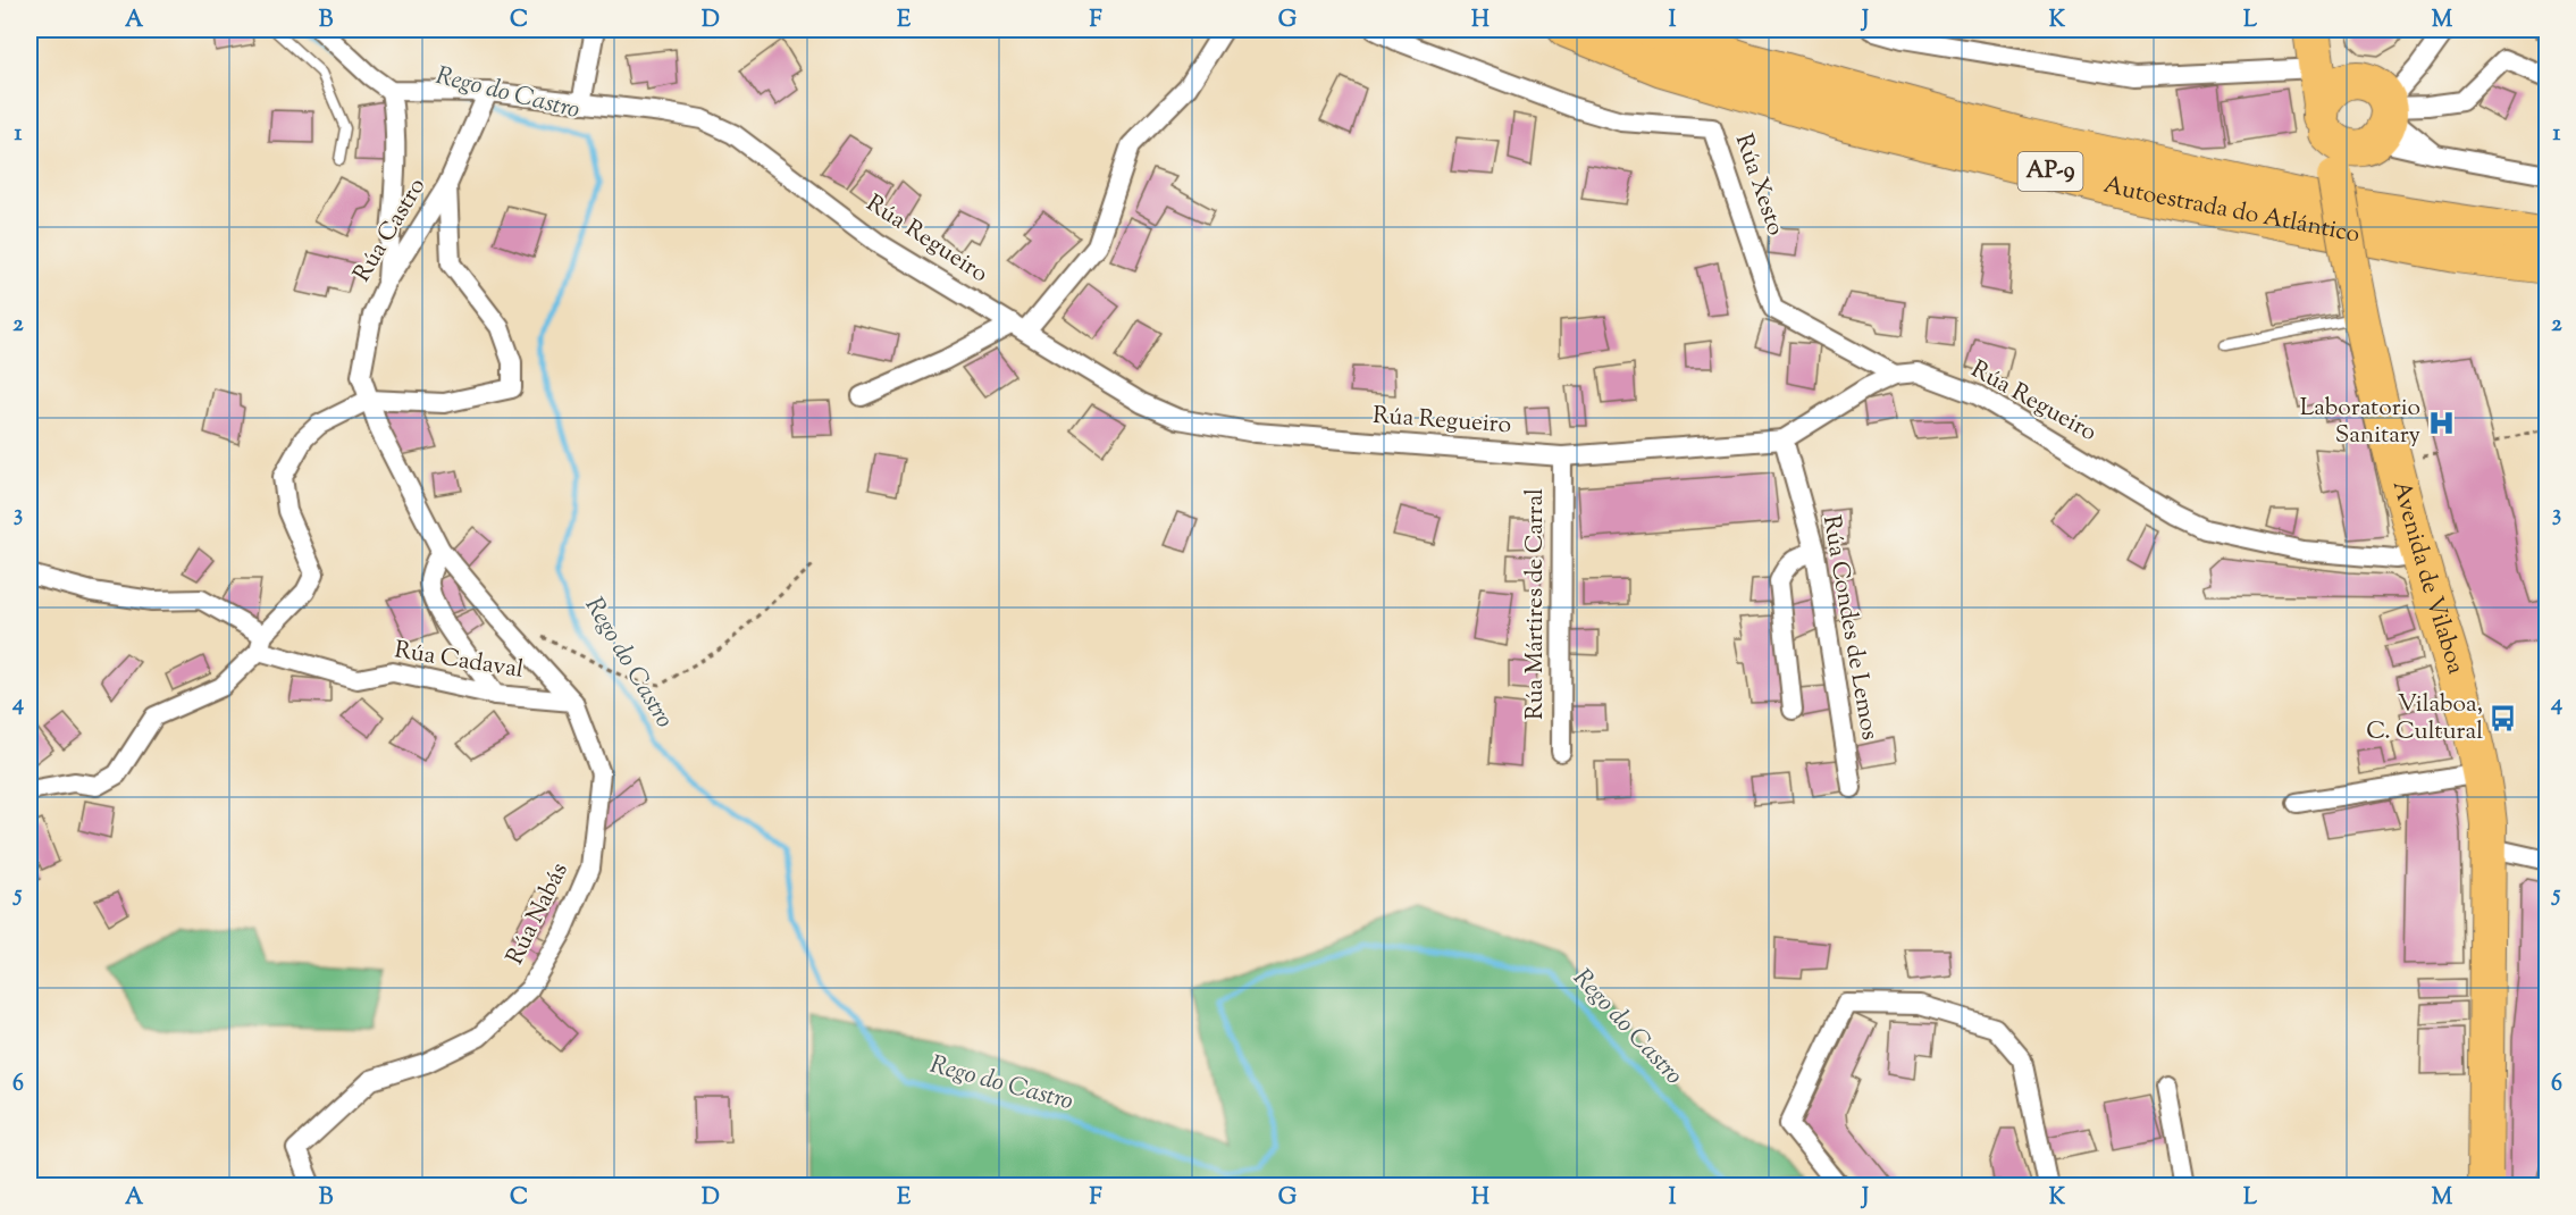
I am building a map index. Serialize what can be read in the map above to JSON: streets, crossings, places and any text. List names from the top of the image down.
{
  "streets": {
    "highway": ["AP-9", "Autoestrada do Atlántico", "Avenida de Vilaboa"],
    "street": [
      "Rúa Xesto",
      "Rúa Castro",
      "Rúa Regueiro",
      "Rúa Mártires de Carral",
      "Rúa Condes de Lemos",
      "Rúa Cadaval",
      "Rúa Nabás"
    ]
  },
  "crossings": [
    ["Rúa Xesto", "Rúa Regueiro"],
    ["Rúa Castro", "Rúa Regueiro"],
    ["Rúa Castro", "Rúa Nabás"],
    ["Rúa Regueiro", "Avenida de Vilaboa"],
    ["Rúa Regueiro", "Rúa Mártires de Carral"],
    ["Rúa Regueiro", "Rúa Condes de Lemos"],
    ["Rúa Cadaval", "Rúa Nabás"]
  ],
  "water": ["Rego do Castro"],
  "places": {
    "hospital": ["Laboratorio Sanitary"],
    "bus stop": ["Vilaboa, C. Cultural"]
  },
  "grid": {
    "columns": [
      "A",
      "B",
      "C",
      "D",
      "E",
      "F",
      "G",
      "H",
      "I",
      "J",
      "K",
      "L",
      "M"
    ],
    "rows": [
      "1",
      "2",
      "3",
      "4",
      "5",
      "6"
    ]
  }
}
